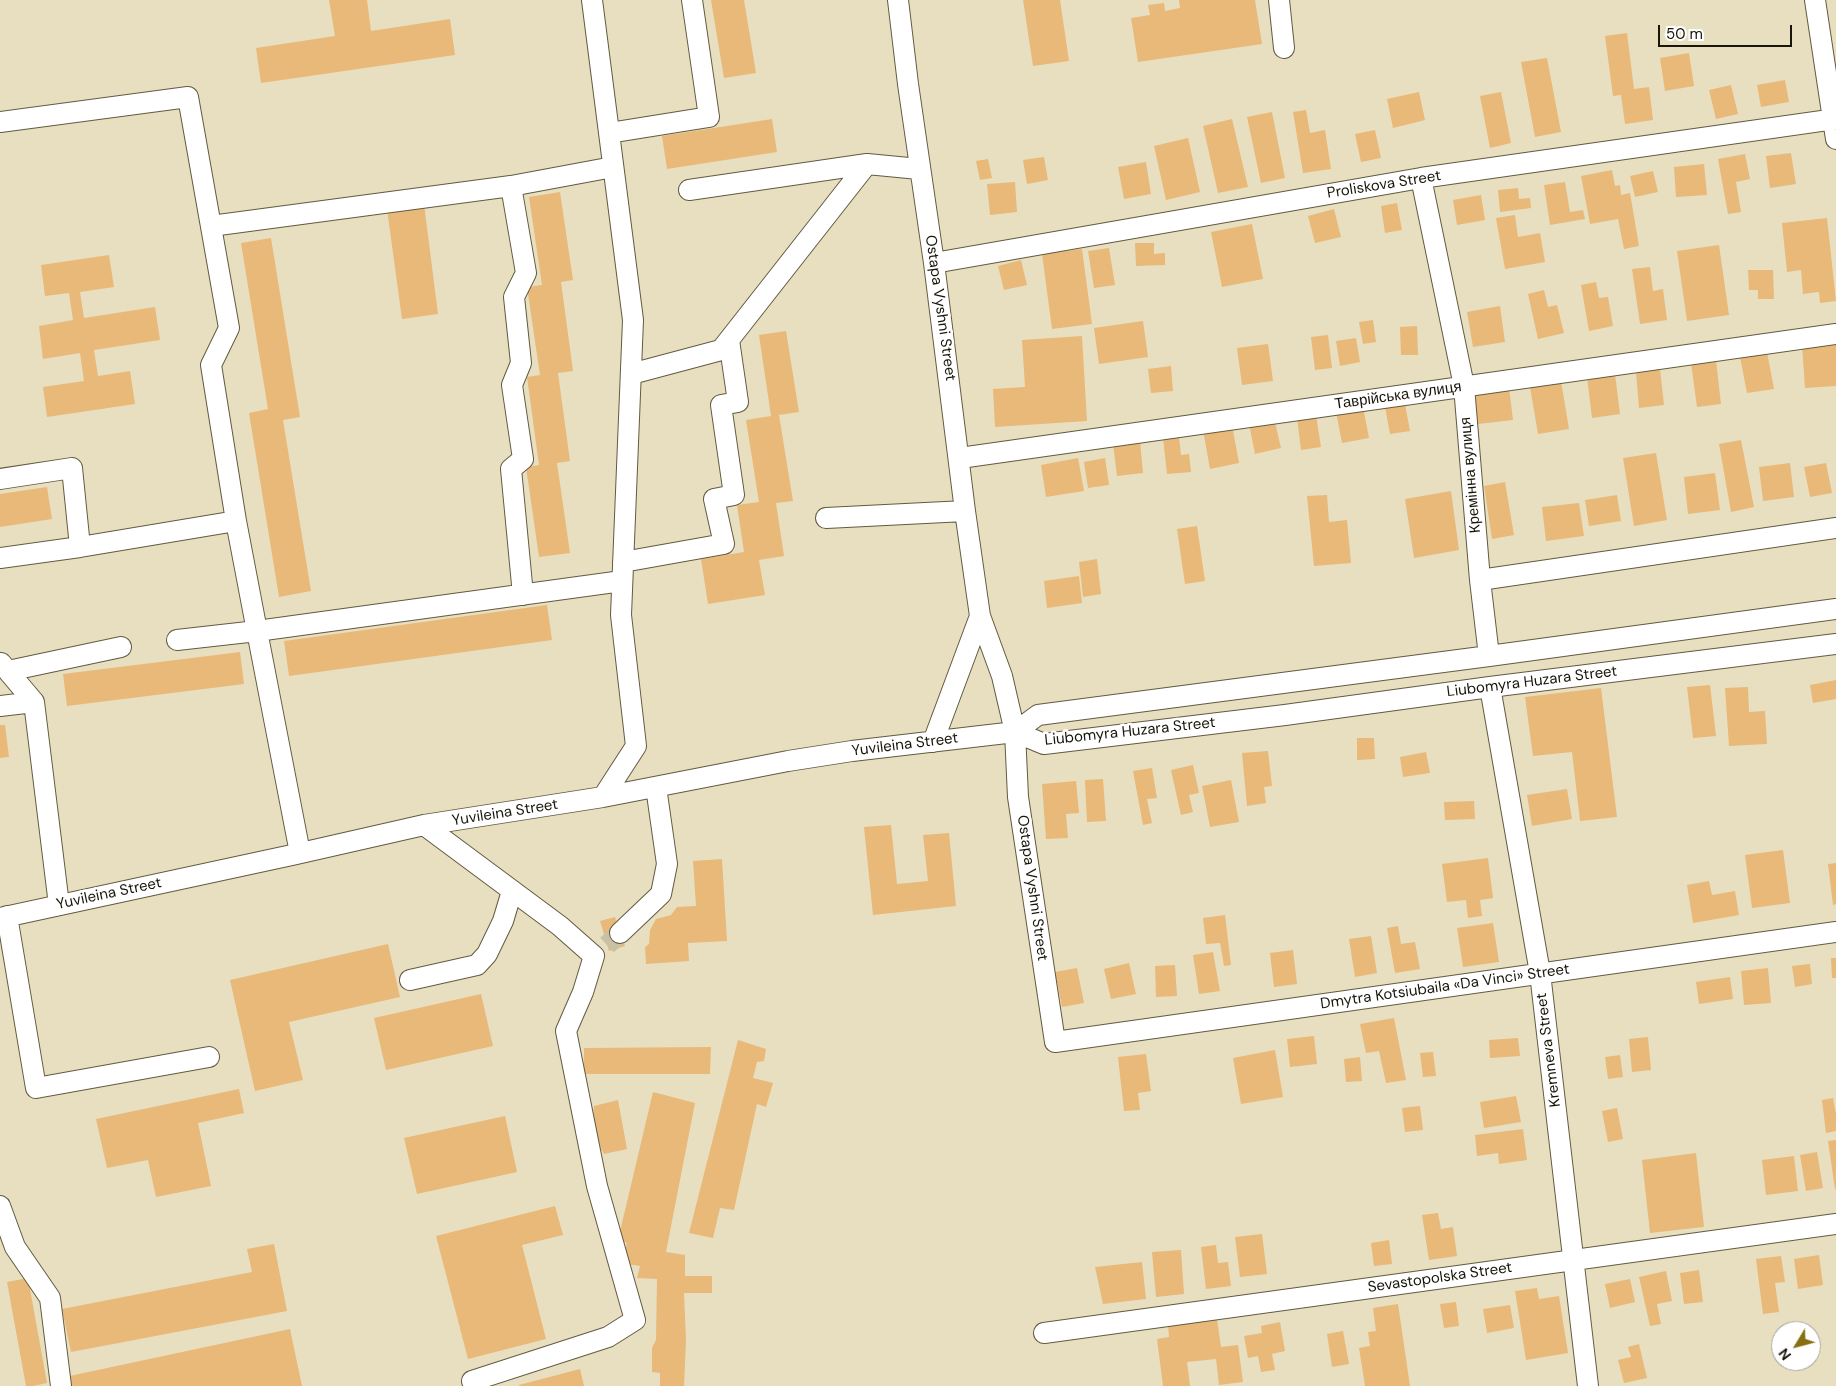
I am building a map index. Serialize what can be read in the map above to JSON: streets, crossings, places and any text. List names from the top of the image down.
{
  "streets": {
    "street": [
      "Proliskova Street",
      "Ostapa Vyshni Street",
      "Таврійська вулиця",
      "Кремінна вулиця",
      "Liubomyra Huzara Street",
      "Yuvileina Street",
      "Dmytra Kotsiubaila «Da Vinci» Street",
      "Kremneva Street",
      "Sevastopolska Street"
    ]
  },
  "crossings": [
    ["Proliskova Street", "Ostapa Vyshni Street"],
    ["Proliskova Street", "Кремінна вулиця"],
    ["Ostapa Vyshni Street", "Таврійська вулиця"],
    ["Ostapa Vyshni Street", "Liubomyra Huzara Street"],
    ["Ostapa Vyshni Street", "Yuvileina Street"],
    ["Ostapa Vyshni Street", "Dmytra Kotsiubaila «Da Vinci» Street"],
    ["Таврійська вулиця", "Кремінна вулиця"],
    ["Кремінна вулиця", "Liubomyra Huzara Street"],
    ["Liubomyra Huzara Street", "Yuvileina Street"],
    ["Liubomyra Huzara Street", "Kremneva Street"],
    ["Dmytra Kotsiubaila «Da Vinci» Street", "Kremneva Street"],
    ["Kremneva Street", "Sevastopolska Street"]
  ],
  "scale_bar": "50 m",
  "north": "bottom left"
}
